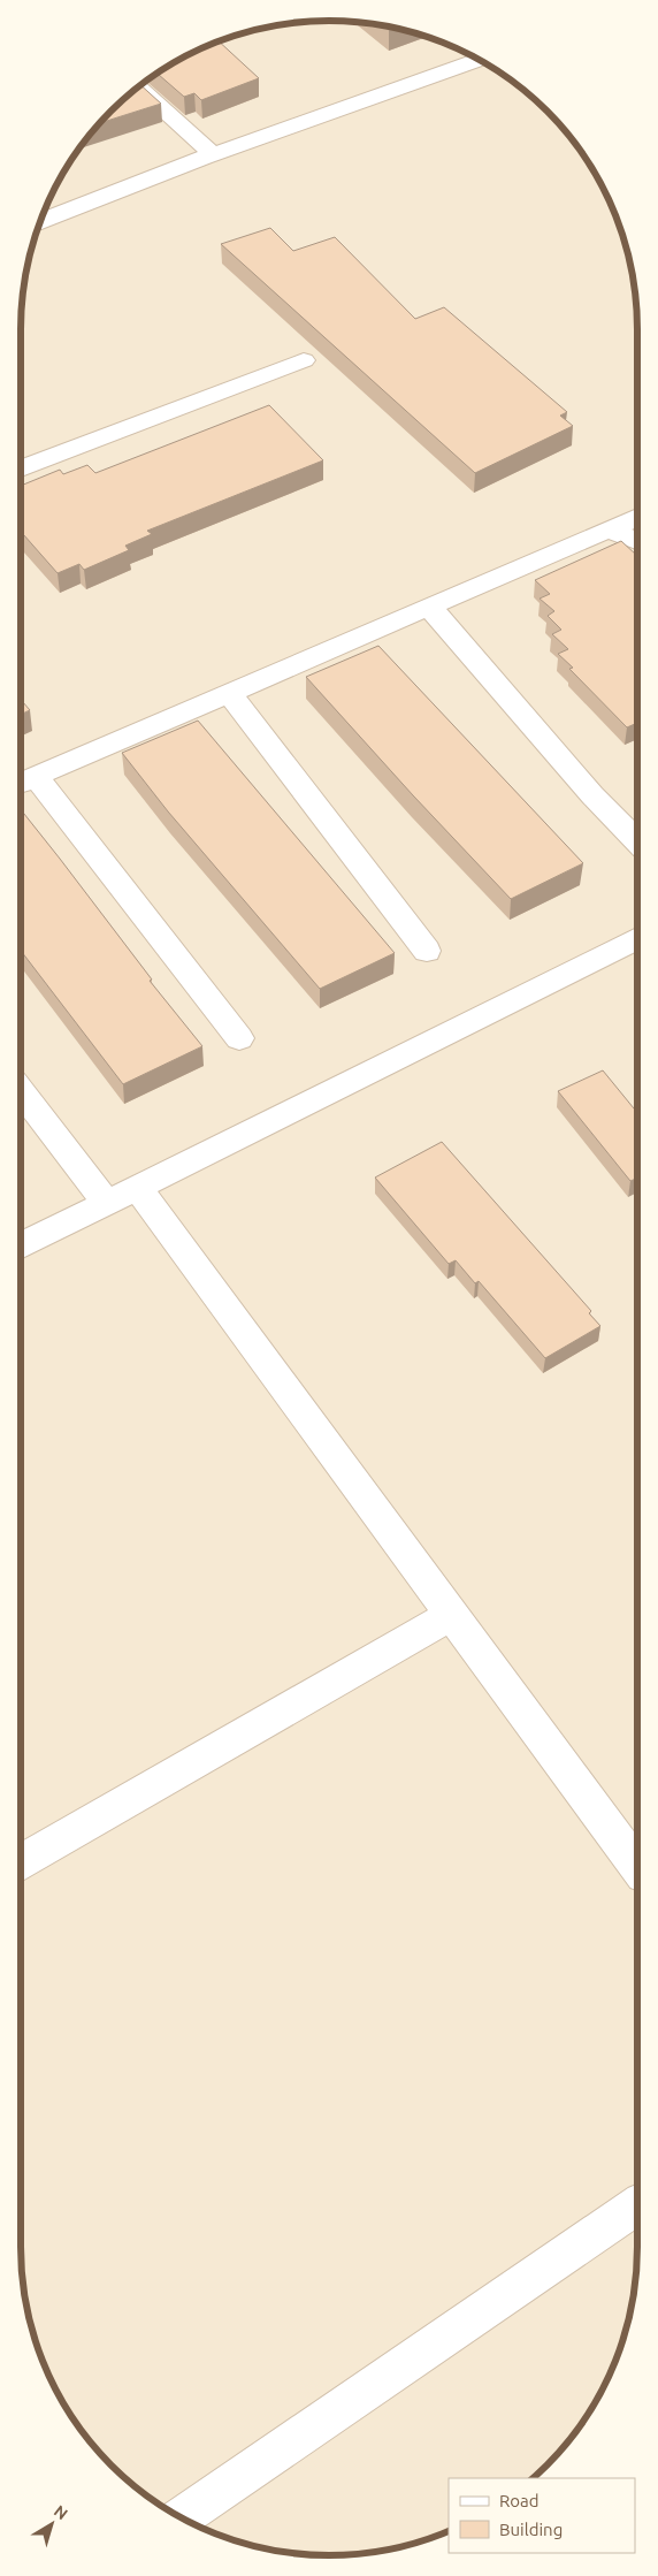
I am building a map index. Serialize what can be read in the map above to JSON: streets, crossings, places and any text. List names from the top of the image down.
{
  "legend": ["Road", "Building"],
  "north": "top right"
}
